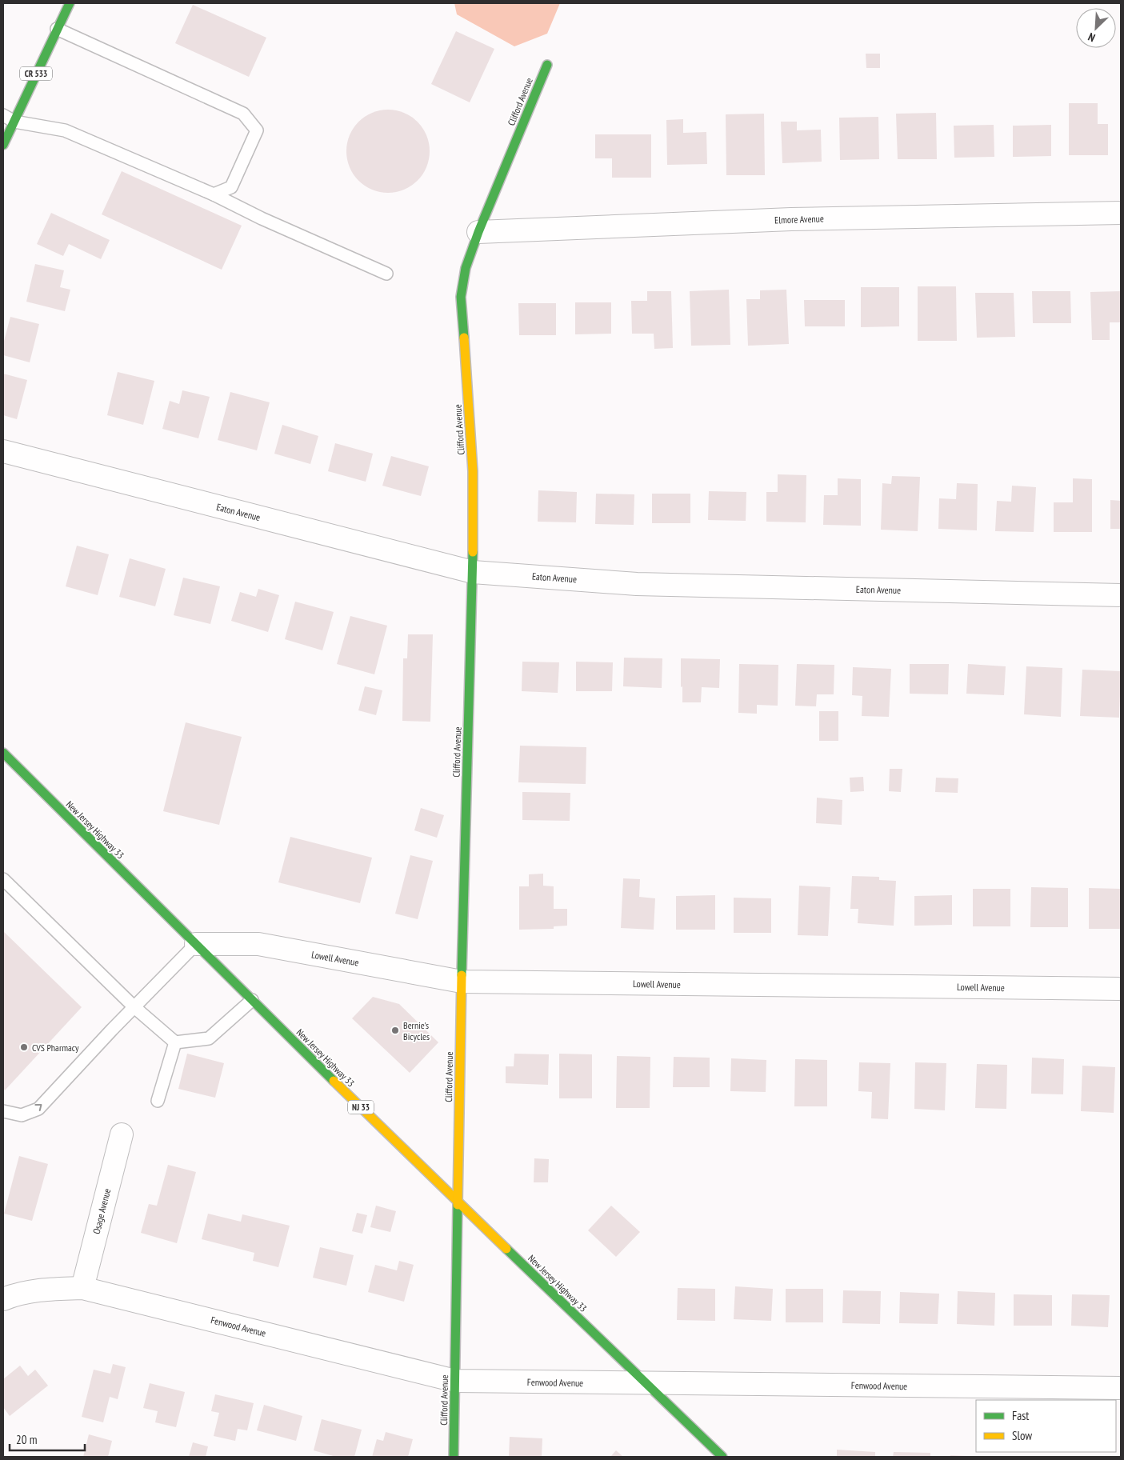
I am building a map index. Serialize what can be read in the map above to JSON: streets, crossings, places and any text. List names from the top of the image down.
{
  "streets": {
    "street": [
      "CR 533",
      "Clifford Avenue",
      "Elmore Avenue",
      "Eaton Avenue",
      "New Jersey Highway 33",
      "Lowell Avenue",
      "NJ 33",
      "Osage Avenue",
      "Fenwood Avenue"
    ]
  },
  "crossings": [
    ["Clifford Avenue", "Elmore Avenue"],
    ["Clifford Avenue", "Eaton Avenue"],
    ["Clifford Avenue", "New Jersey Highway 33"],
    ["Clifford Avenue", "Lowell Avenue"],
    ["Clifford Avenue", "Fenwood Avenue"],
    ["New Jersey Highway 33", "Lowell Avenue"],
    ["New Jersey Highway 33", "Fenwood Avenue"],
    ["Osage Avenue", "Fenwood Avenue"]
  ],
  "places": ["Bernie's Bicycles", "CVS Pharmacy"],
  "legend": ["Fast", "Slow"],
  "scale_bar": "20 m",
  "north": "bottom left"
}
